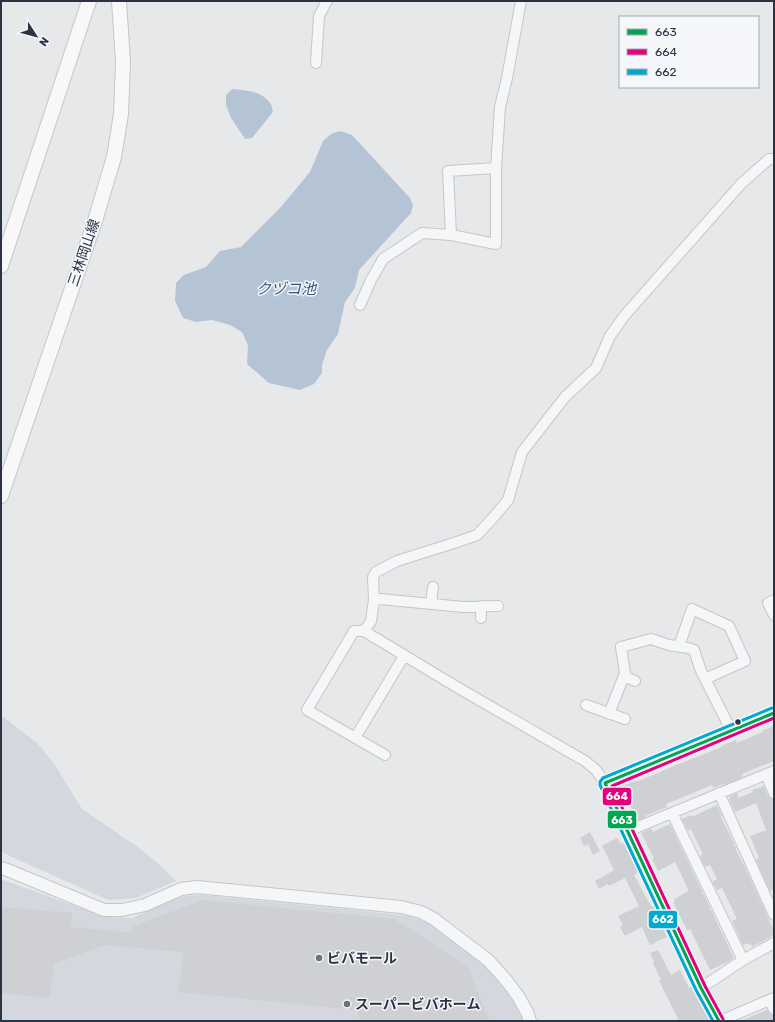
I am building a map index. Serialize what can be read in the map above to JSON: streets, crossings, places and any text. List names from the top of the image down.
{
  "streets": {
    "main road": ["三林岡山線"]
  },
  "water": ["クヅコ池"],
  "places": ["ビバモール", "スーパービバホーム"],
  "lines": ["transit line 662", "transit line 663", "transit line 664"],
  "legend": ["663", "664", "662"],
  "north": "bottom right"
}
